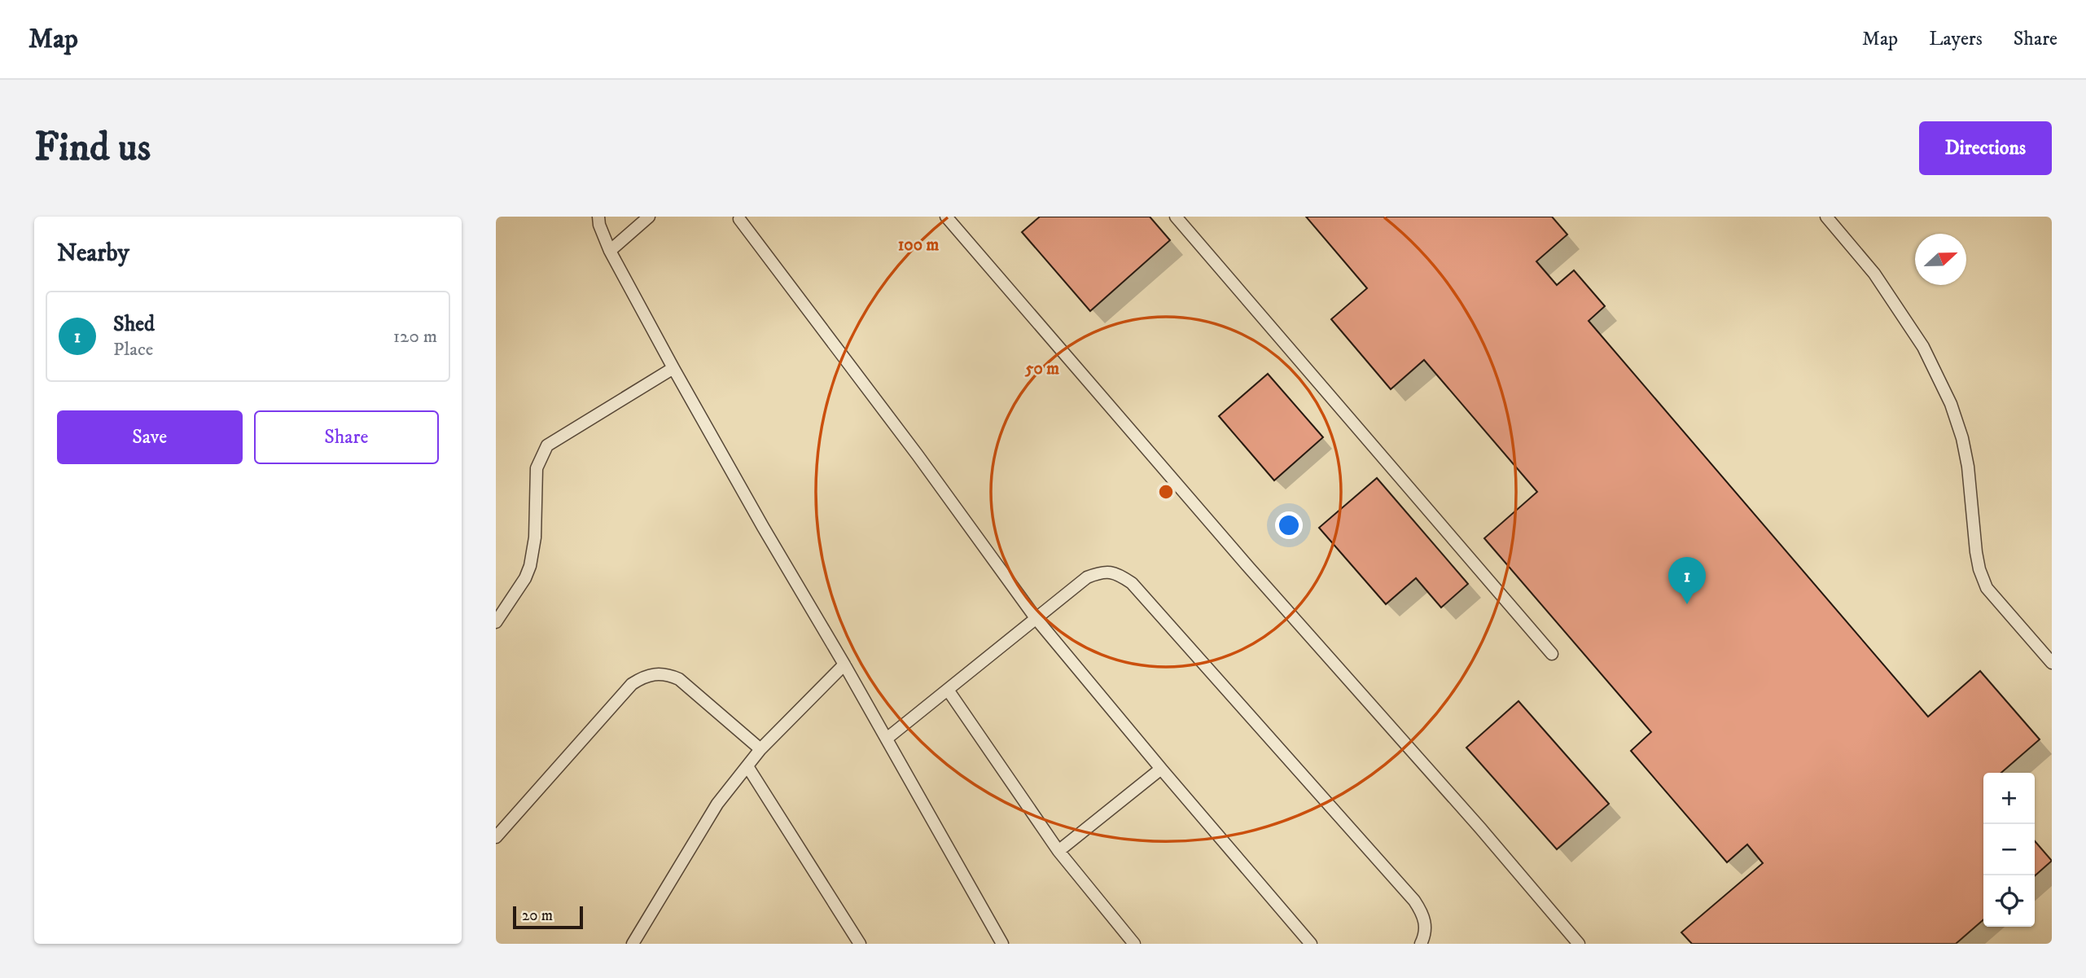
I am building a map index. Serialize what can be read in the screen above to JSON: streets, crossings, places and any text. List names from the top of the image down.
{
  "scale_bar": "20 m",
  "north": "right",
  "page": {
    "header": "Map",
    "nav": ["Map", "Layers", "Share"],
    "buttons": [
      "Directions",
      ["Save", "Share"]
    ],
    "title": "Find us",
    "heading": "Nearby",
    "list": [
      {
        "mark": "1",
        "name": "Shed",
        "note": "Place",
        "value": "120 m"
      }
    ],
    "pins": "1",
    "map_buttons": ["+", "−"],
    "scale": "20 m"
  },
  "rings": ["100 m", "50 m"]
}
